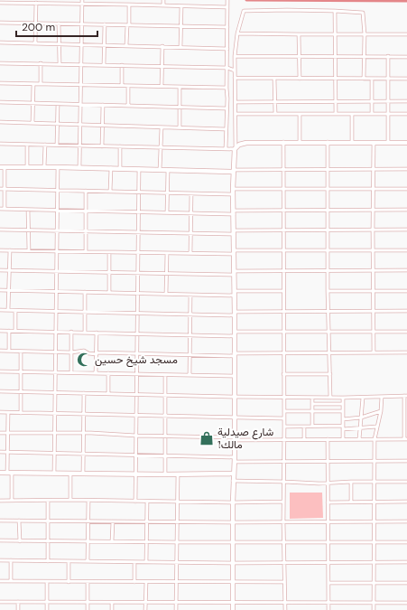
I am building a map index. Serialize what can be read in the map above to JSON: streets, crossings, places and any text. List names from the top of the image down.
{
  "places": {
    "mosque": ["مسجد شيخ حسين"],
    "shop": ["شارع صيدلية مالك1"]
  },
  "scale_bar": "200 m"
}
